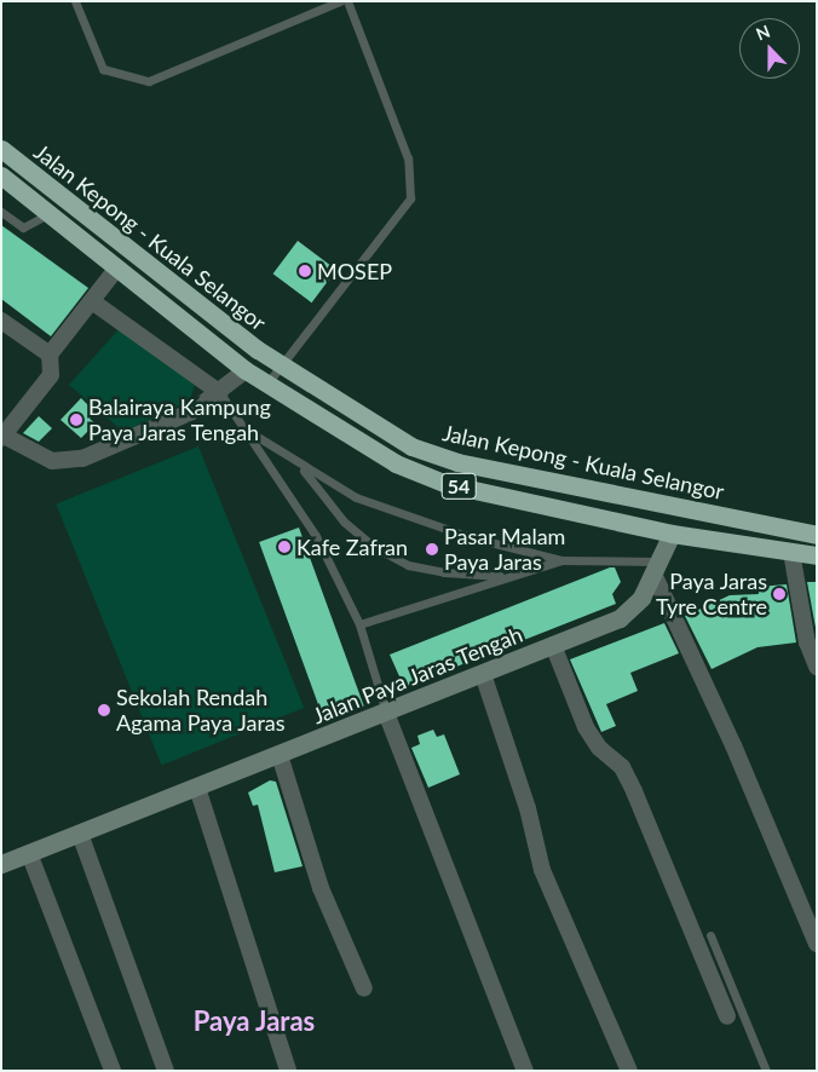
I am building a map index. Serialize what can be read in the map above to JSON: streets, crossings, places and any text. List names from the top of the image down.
{
  "streets": {
    "highway": ["Jalan Kepong - Kuala Selangor", "54"],
    "street": ["Jalan Paya Jaras Tengah"]
  },
  "crossings": [
    ["Jalan Kepong - Kuala Selangor", "Jalan Paya Jaras Tengah"]
  ],
  "districts": ["Paya Jaras"],
  "places": [
    "MOSEP",
    "Balairaya Kampung Paya Jaras Tengah",
    "Kafe Zafran",
    "Pasar Malam Paya Jaras",
    "Paya Jaras Tyre Centre",
    "Sekolah Rendah Agama Paya Jaras"
  ],
  "north": "top"
}
